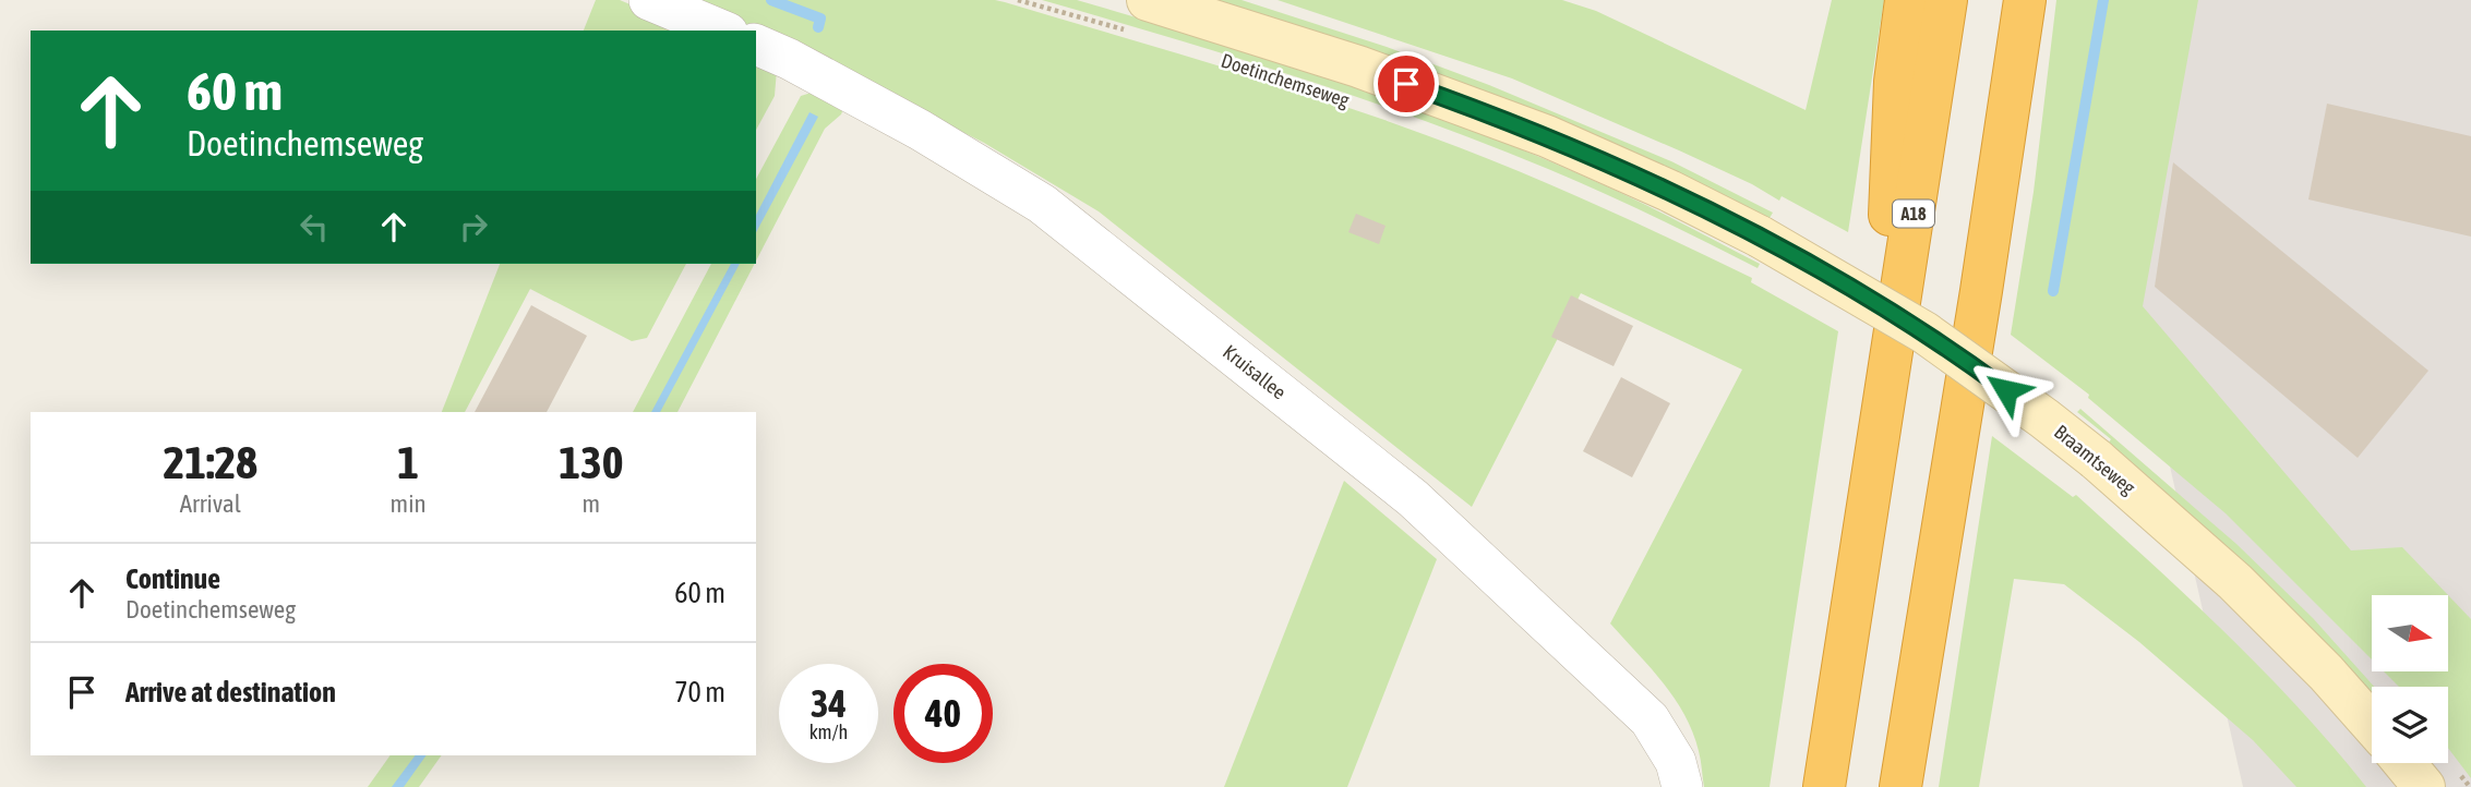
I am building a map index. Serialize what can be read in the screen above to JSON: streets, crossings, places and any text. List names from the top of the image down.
{
  "streets": {
    "highway": ["A18"],
    "street": ["Doetinchemseweg", "Kruisallee", "Braamtseweg"]
  },
  "crossings": [
    ["Doetinchemseweg", "Braamtseweg"]
  ],
  "north": "right",
  "page": {
    "turn": ["60 m", "Doetinchemseweg"],
    "eta": [
      "21:28",
      "Arrival",
      "1",
      "min",
      "130",
      "m"
    ],
    "list": [
      {
        "name": "Continue",
        "note": "Doetinchemseweg",
        "value": "60 m"
      },
      {
        "name": "Arrive at destination",
        "value": "70 m"
      }
    ],
    "speed": "34 km/h",
    "limit": "40"
  }
}
